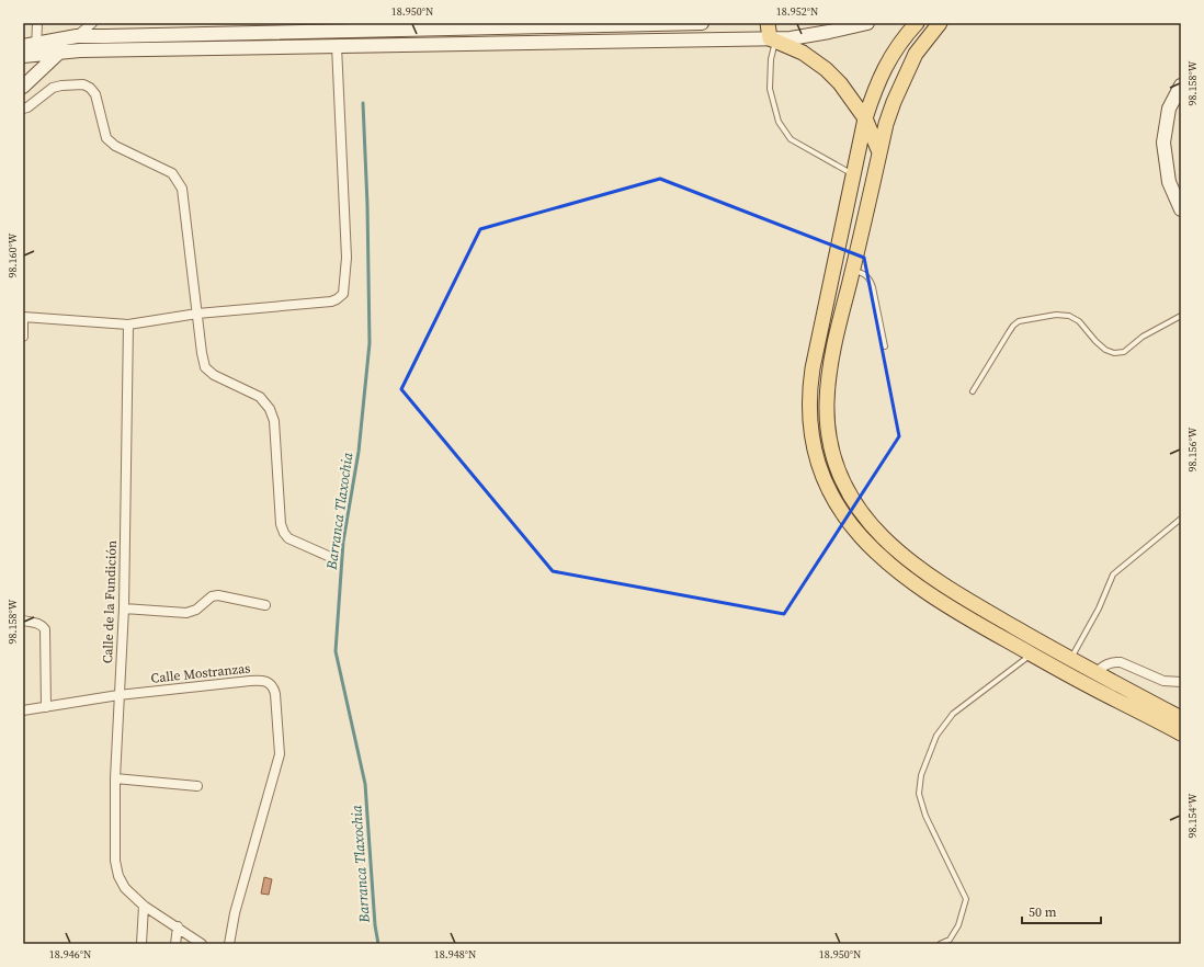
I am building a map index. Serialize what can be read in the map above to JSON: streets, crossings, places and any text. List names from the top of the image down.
{
  "streets": {
    "street": ["Calle de la Fundición", "Calle Mostranzas"]
  },
  "crossings": [
    ["Calle de la Fundición", "Calle Mostranzas"]
  ],
  "water": ["Barranca Tlaxochia"],
  "scale_bar": "50 m",
  "coordinates": [
    "18.950°N",
    "18.952°N",
    "98.158°W",
    "98.160°W",
    "98.156°W",
    "98.154°W",
    "18.946°N",
    "18.948°N"
  ]
}
